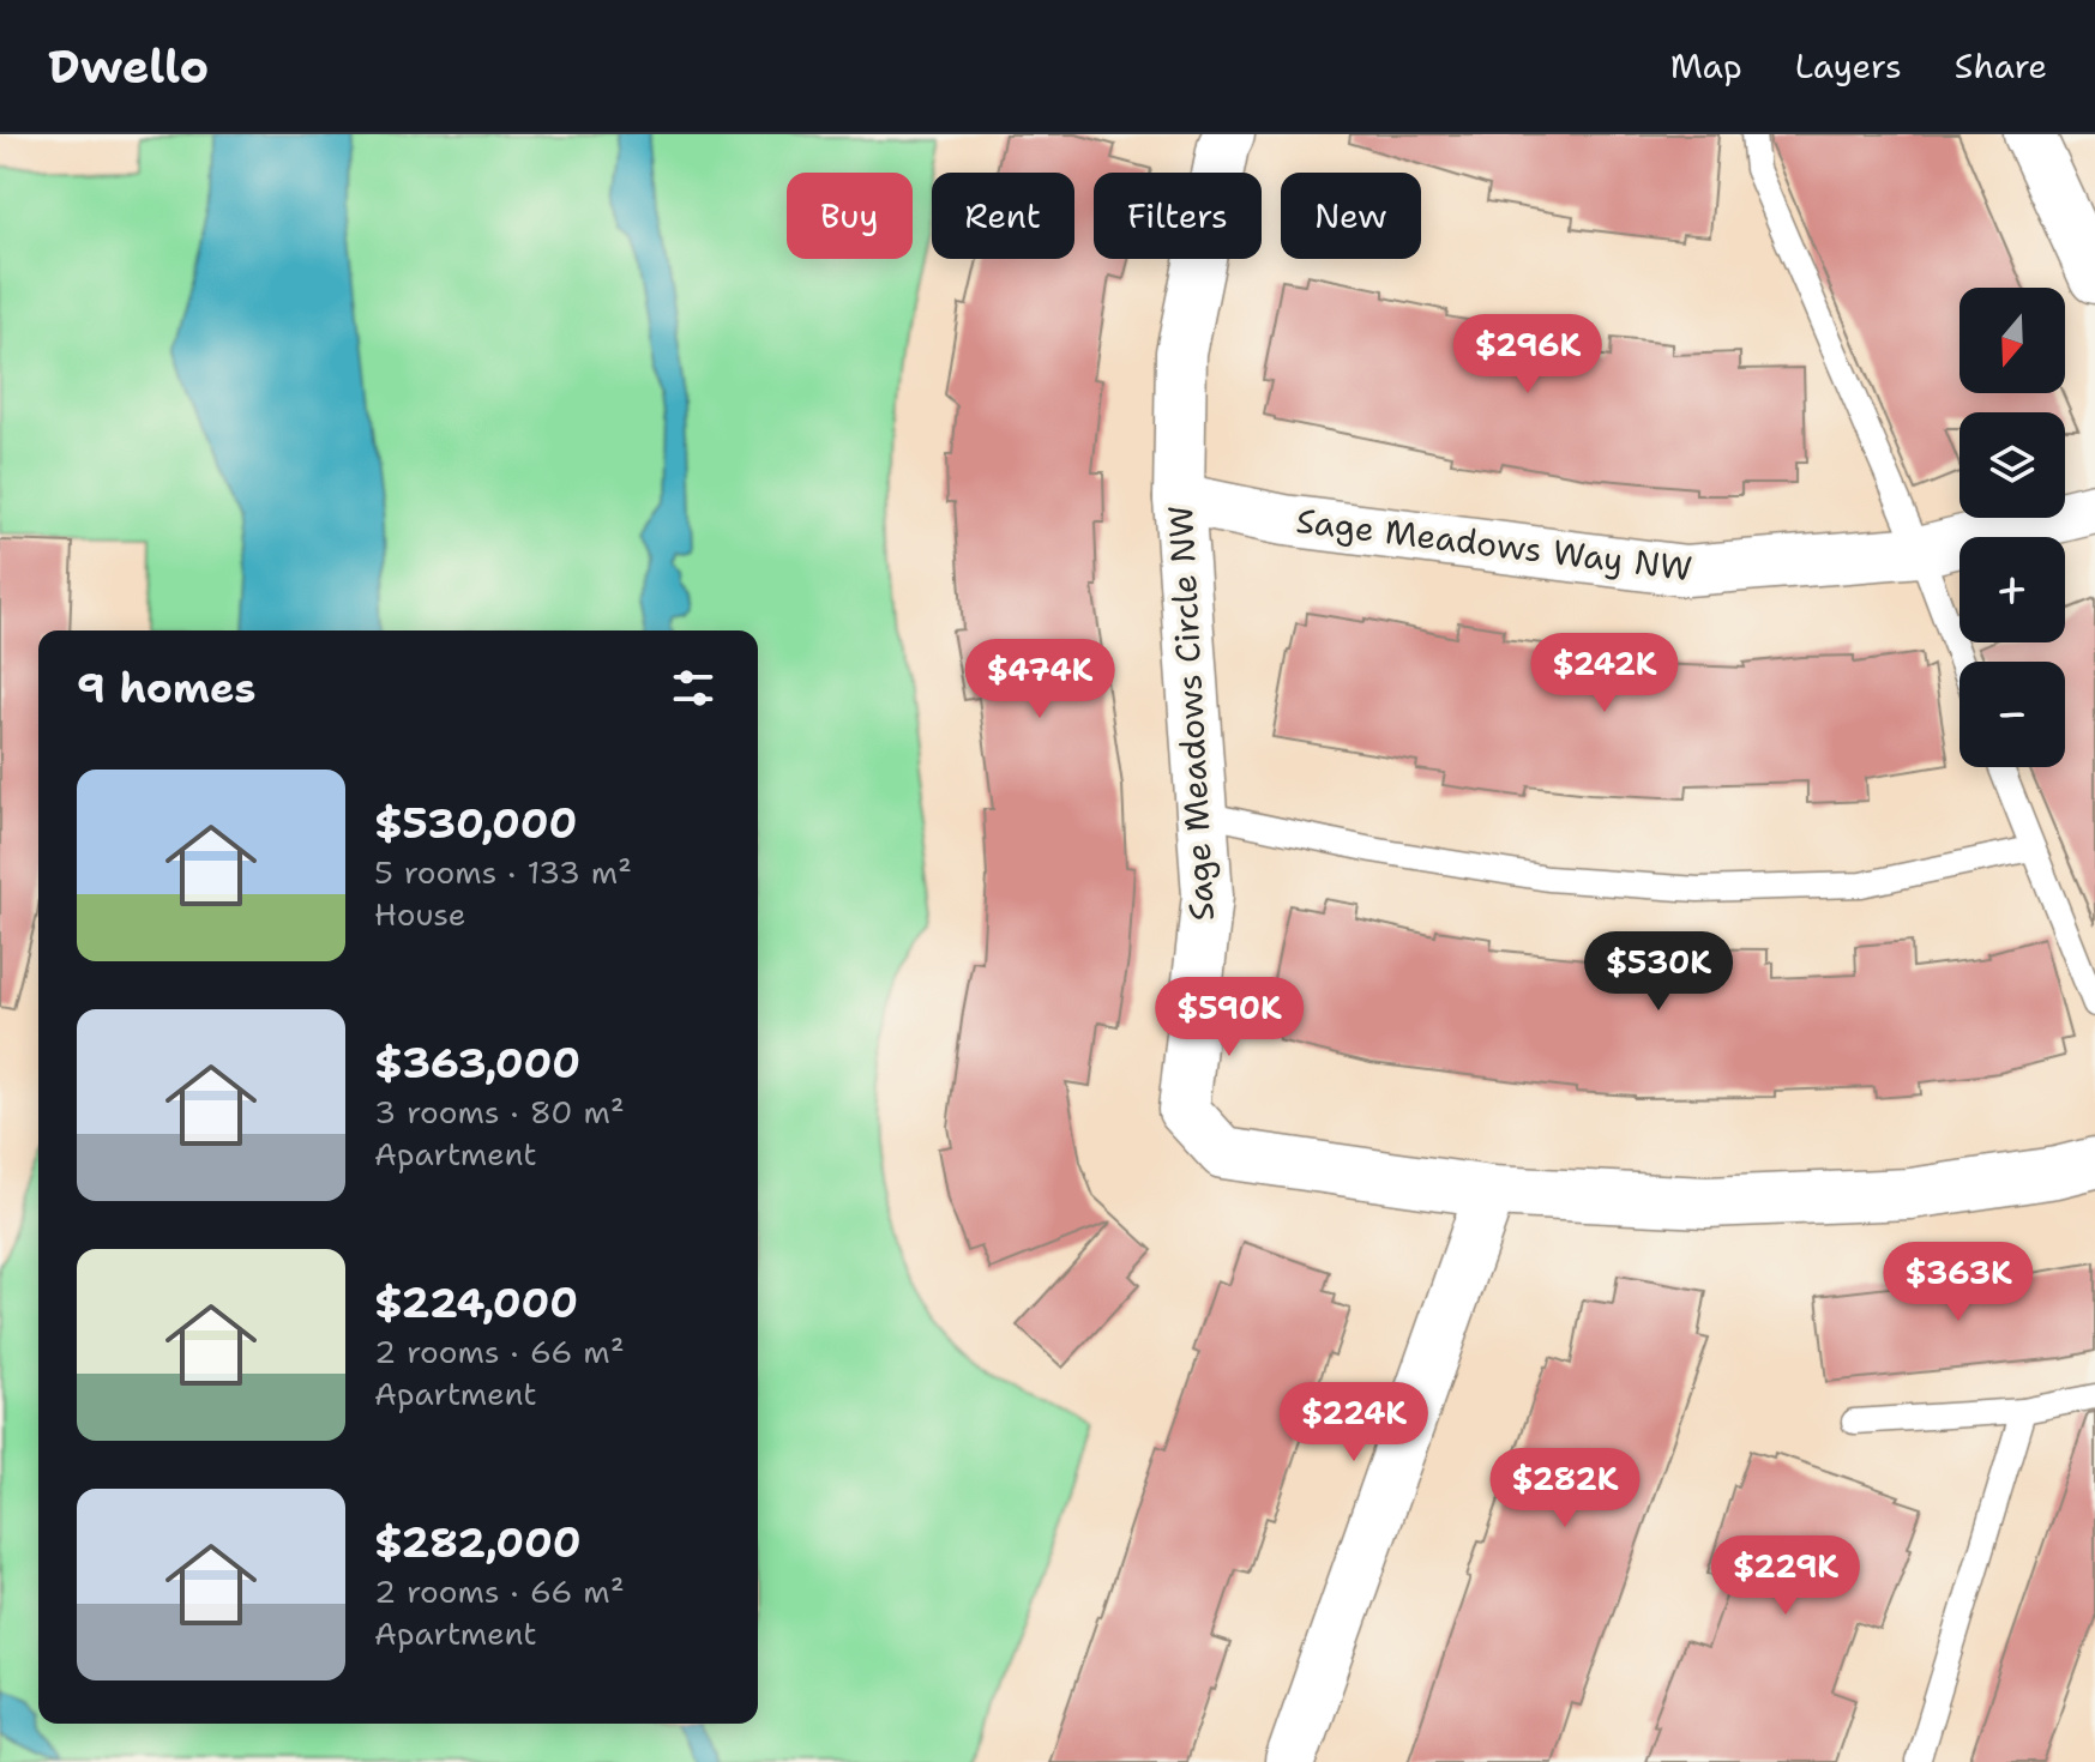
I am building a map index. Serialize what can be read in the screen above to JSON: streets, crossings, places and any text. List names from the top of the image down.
{
  "streets": {
    "street": ["Sage Meadows Way NW", "Sage Meadows Circle NW"]
  },
  "crossings": [
    ["Sage Meadows Way NW", "Sage Meadows Circle NW"]
  ],
  "north": "bottom",
  "page": {
    "header": "Dwello",
    "nav": ["Map", "Layers", "Share"],
    "chip": [
      "Buy",
      "Rent",
      "Filters",
      "New"
    ],
    "map_buttons": ["+", "−"],
    "price": [
      "$296K",
      "$242K",
      "$474K",
      "$530K",
      "$590K",
      "$363K",
      "$224K",
      "$282K",
      "$229K"
    ],
    "heading": "9 homes",
    "list": [
      {
        "name": "$530,000",
        "note": "5 rooms · 133 m² · House"
      },
      {
        "name": "$363,000",
        "note": "3 rooms · 80 m² · Apartment"
      },
      {
        "name": "$224,000",
        "note": "2 rooms · 66 m² · Apartment"
      },
      {
        "name": "$282,000",
        "note": "2 rooms · 66 m² · Apartment"
      }
    ]
  }
}
